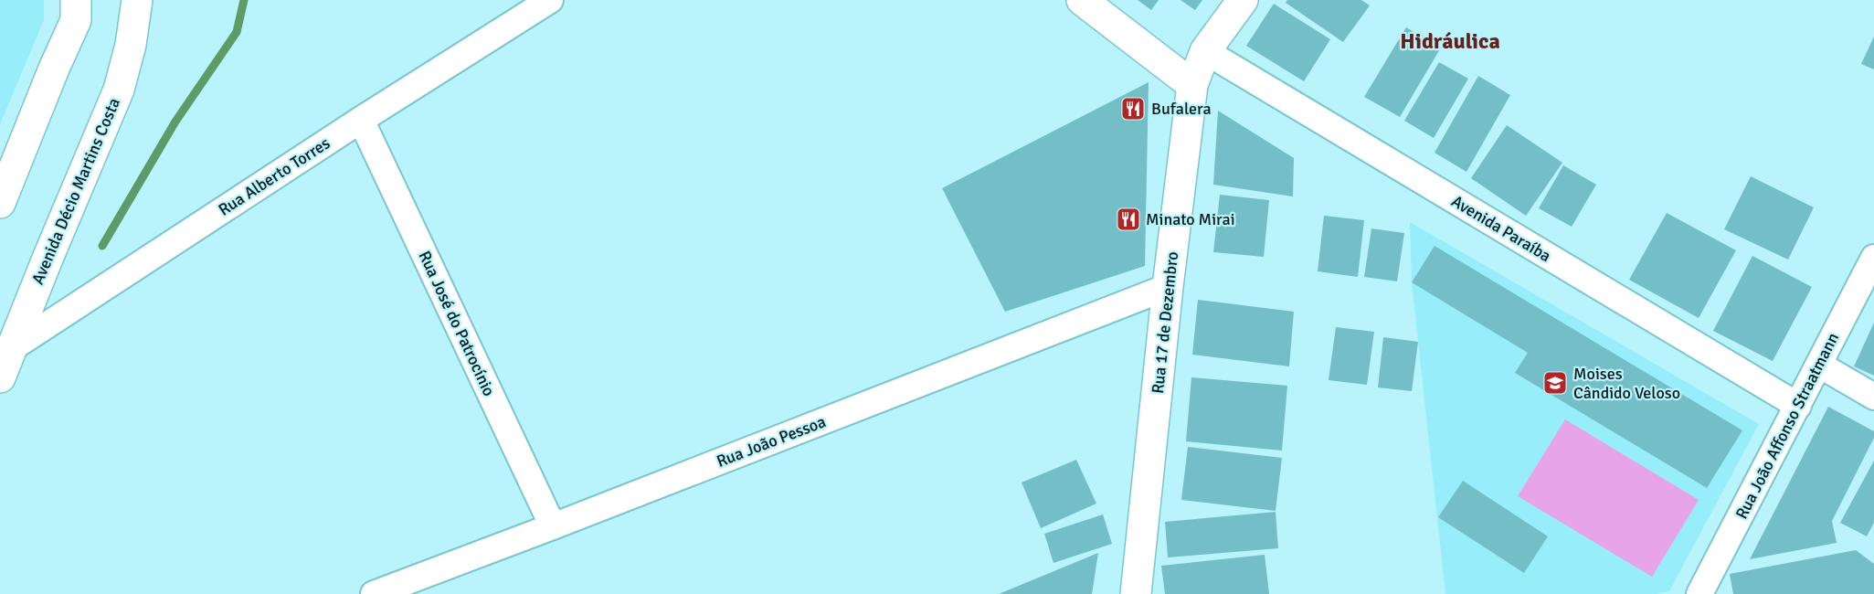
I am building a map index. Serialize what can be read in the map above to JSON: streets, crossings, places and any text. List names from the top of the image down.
{
  "streets": {
    "street": [
      "Rua Alberto Torres",
      "Avenida Décio Martins Costa",
      "Avenida Paraíba",
      "Rua 17 de Dezembro",
      "Rua José do Patrocínio",
      "Rua João Affonso Straatmann",
      "Rua João Pessoa"
    ]
  },
  "crossings": [
    ["Rua Alberto Torres", "Avenida Décio Martins Costa"],
    ["Rua Alberto Torres", "Rua José do Patrocínio"],
    ["Avenida Paraíba", "Rua 17 de Dezembro"],
    ["Avenida Paraíba", "Rua João Affonso Straatmann"],
    ["Rua 17 de Dezembro", "Rua João Pessoa"],
    ["Rua José do Patrocínio", "Rua João Pessoa"]
  ],
  "districts": ["Hidráulica"],
  "places": {
    "restaurant": ["Bufalera", "Minato Mirai"],
    "school or university": ["Moises Cândido Veloso"]
  }
}
